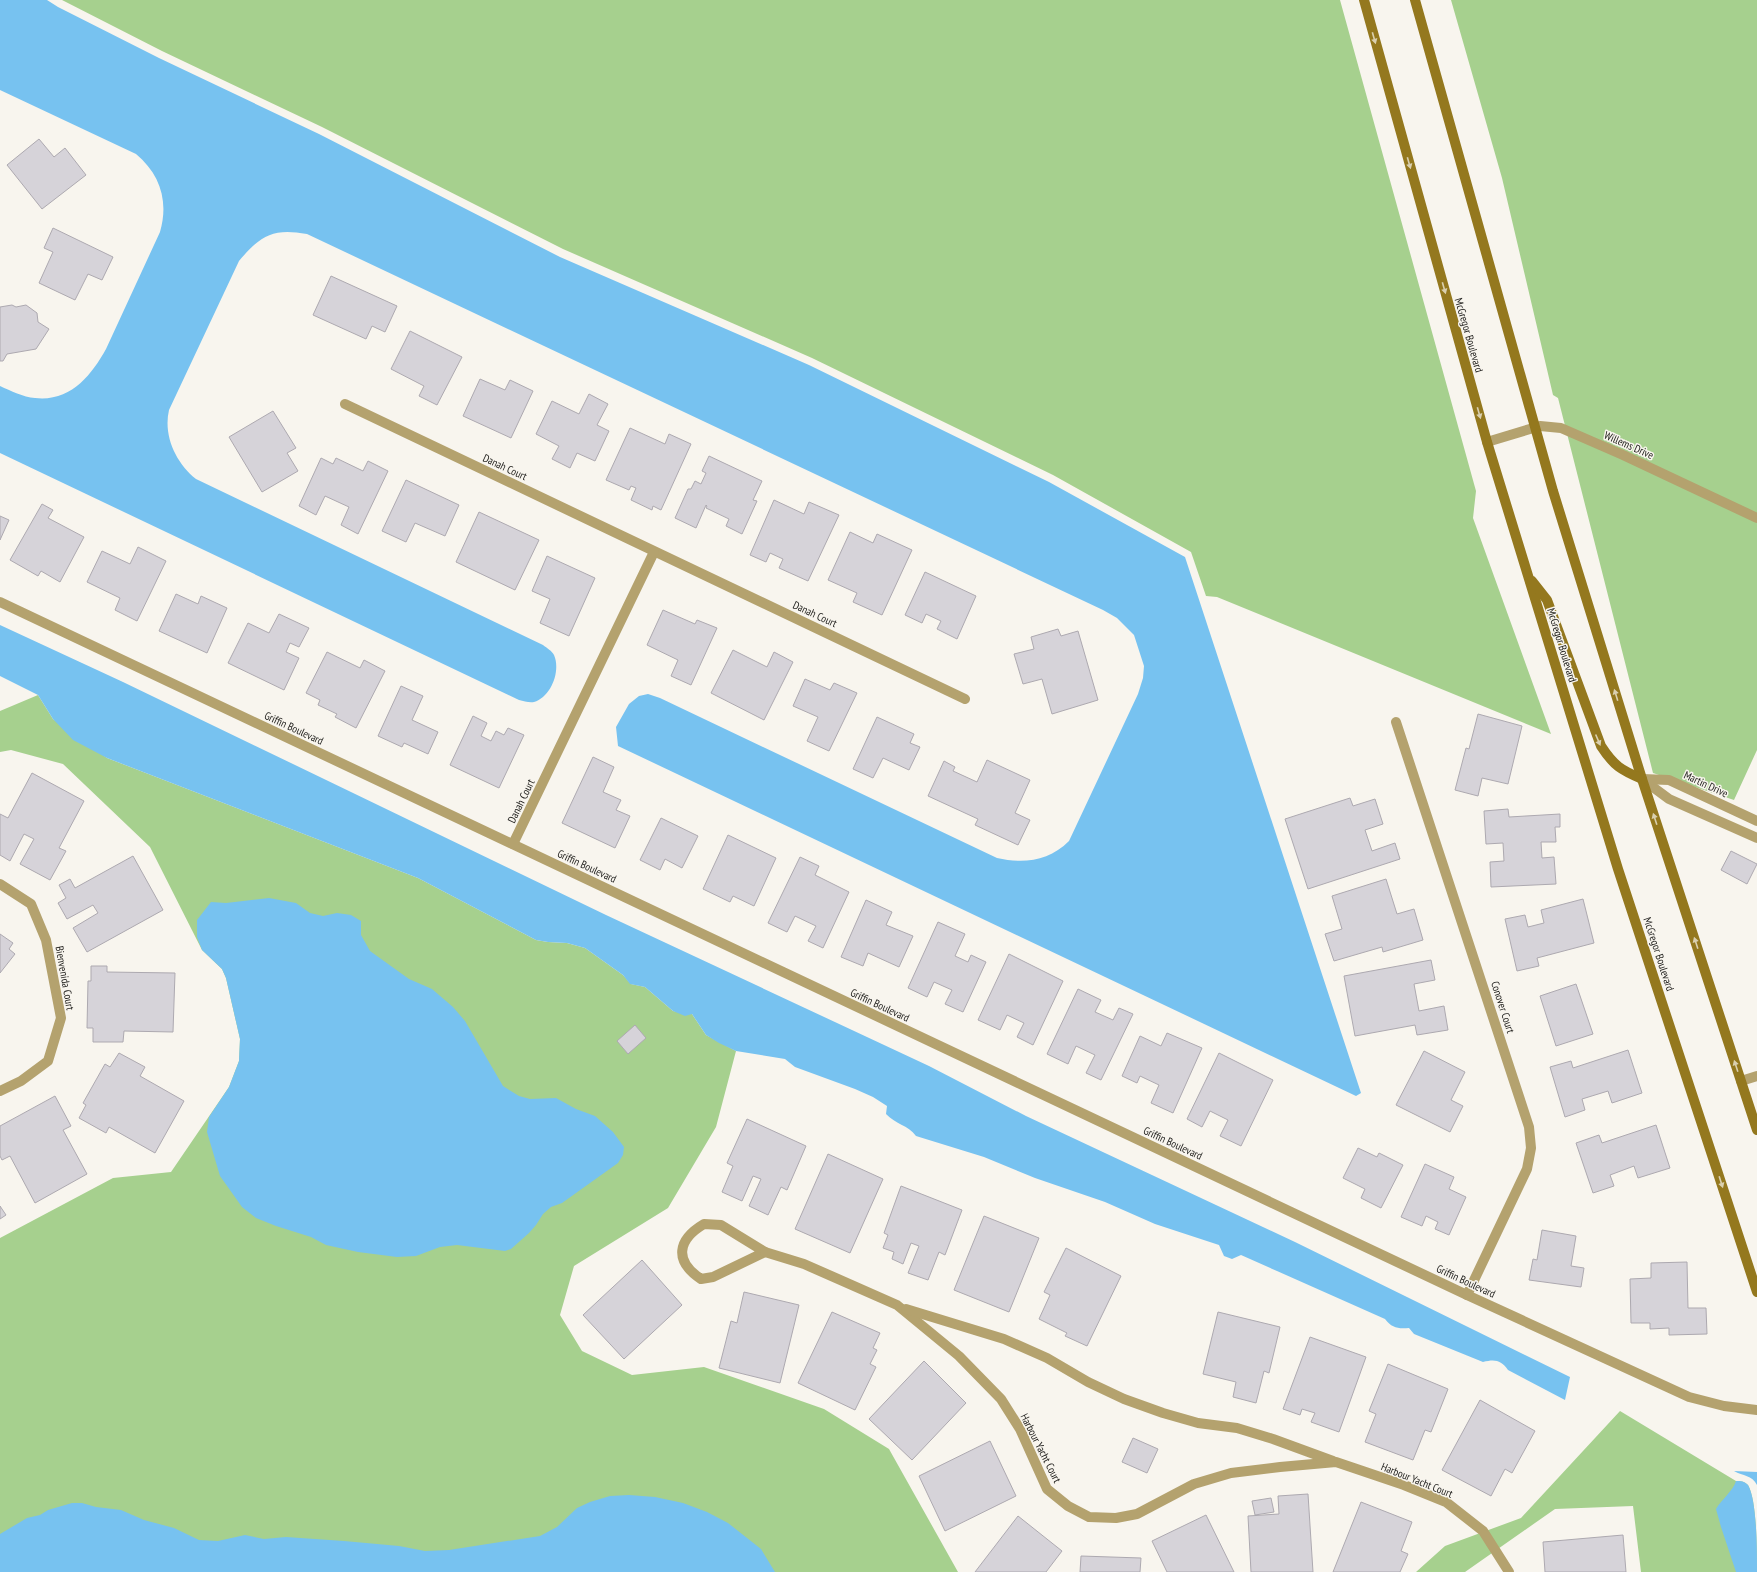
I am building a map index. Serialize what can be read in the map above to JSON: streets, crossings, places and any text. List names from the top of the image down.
{
  "streets": {
    "main road": ["McGregor Boulevard"],
    "street": [
      "Willems Drive",
      "Danah Court",
      "Griffin Boulevard",
      "Martin Drive",
      "Bienvenida Court",
      "Conover Court",
      "Harbour Yacht Court"
    ]
  },
  "crossings": [
    ["McGregor Boulevard", "Willems Drive"],
    ["Danah Court", "Griffin Boulevard"],
    ["Griffin Boulevard", "Conover Court"]
  ]
}
